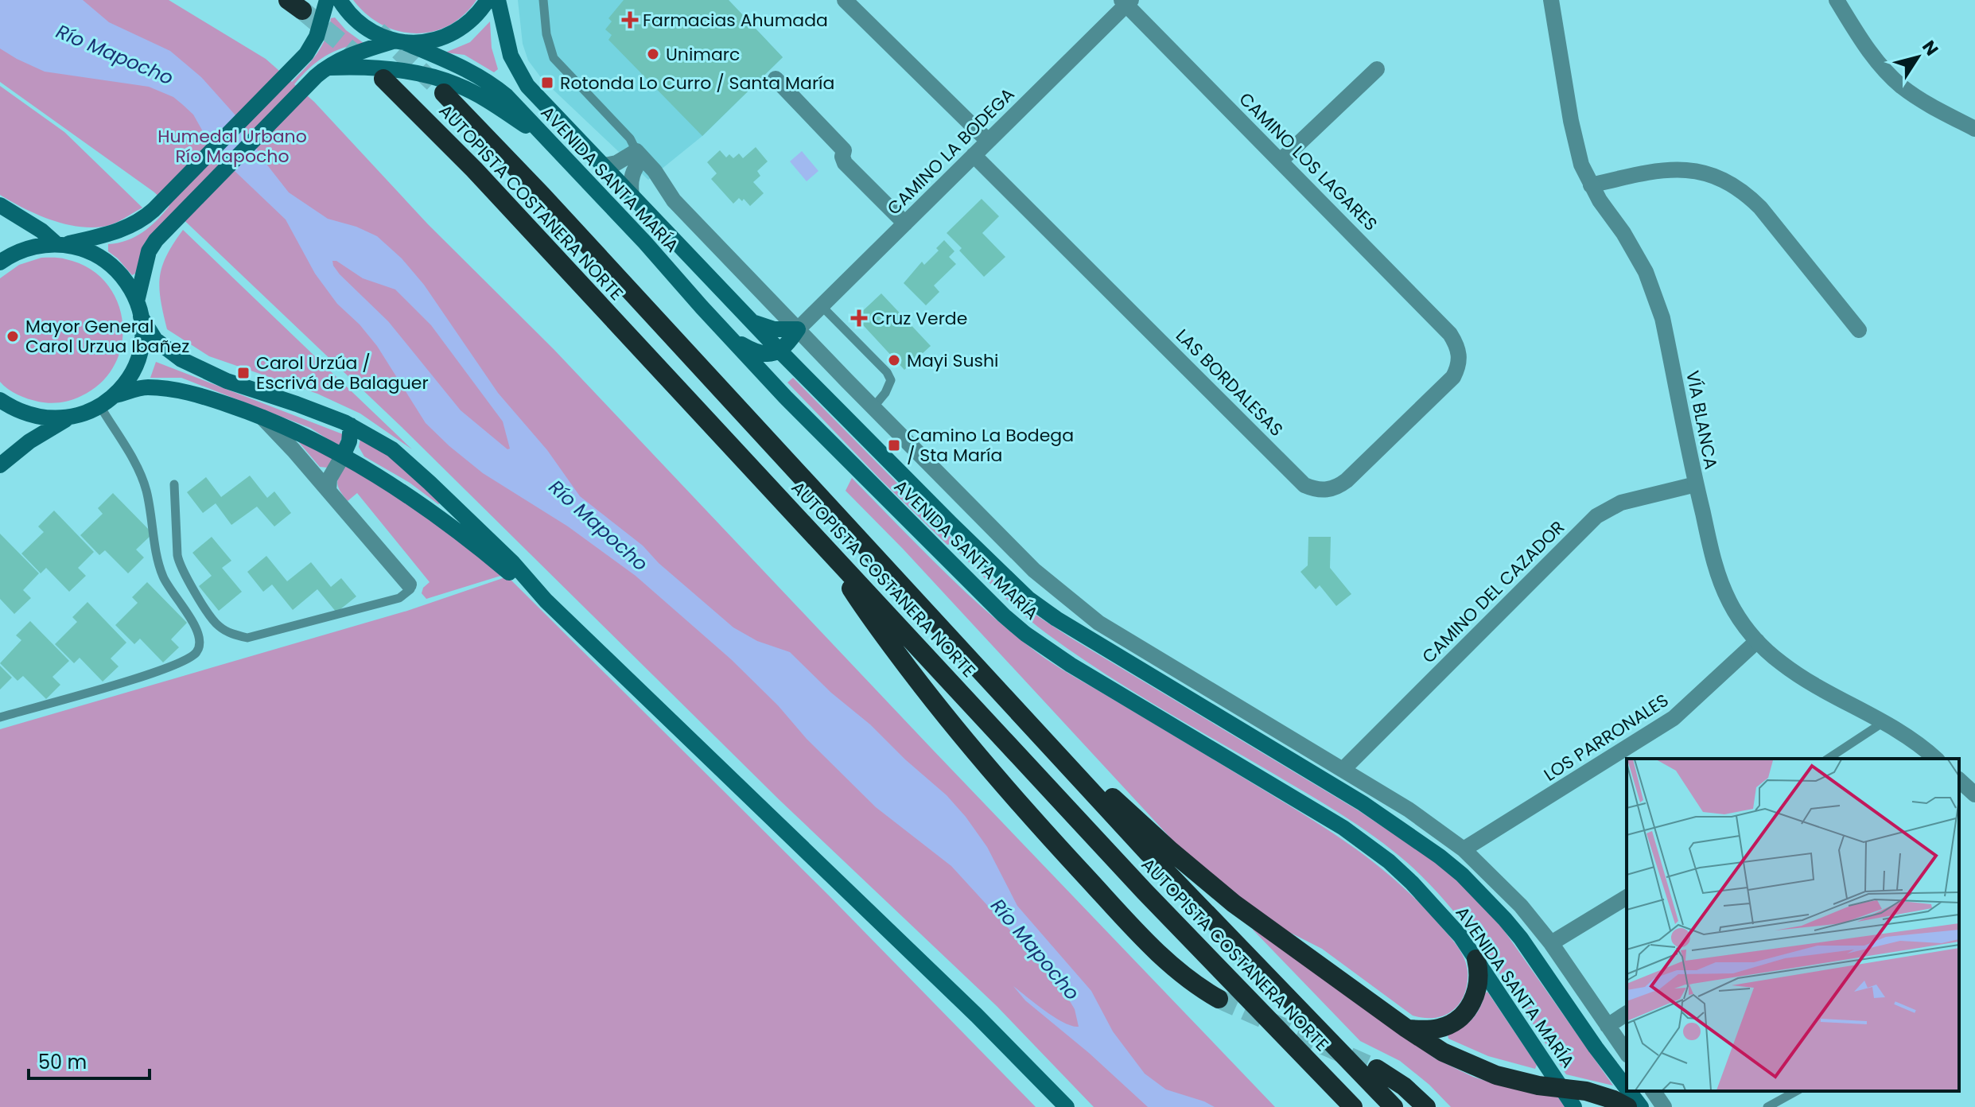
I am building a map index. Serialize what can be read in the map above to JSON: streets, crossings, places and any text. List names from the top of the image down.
{
  "streets": {
    "highway": ["AUTOPISTA COSTANERA NORTE"],
    "main road": ["AVENIDA SANTA MARÍA"],
    "street": [
      "CAMINO LA BODEGA",
      "CAMINO LOS LAGARES",
      "LAS BORDALESAS",
      "VÍA BLANCA",
      "CAMINO DEL CAZADOR",
      "LOS PARRONALES"
    ]
  },
  "crossings": [
    ["CAMINO LA BODEGA", "CAMINO LOS LAGARES"],
    ["CAMINO LA BODEGA", "AVENIDA SANTA MARÍA"],
    ["CAMINO LA BODEGA", "LAS BORDALESAS"],
    ["CAMINO LOS LAGARES", "LAS BORDALESAS"],
    ["AVENIDA SANTA MARÍA", "CAMINO DEL CAZADOR"],
    ["AVENIDA SANTA MARÍA", "LOS PARRONALES"],
    ["VÍA BLANCA", "CAMINO DEL CAZADOR"],
    ["VÍA BLANCA", "LOS PARRONALES"]
  ],
  "water": ["Río Mapocho"],
  "parks": ["Humedal Urbano Río Mapocho"],
  "places": {
    "health": ["Farmacias Ahumada", "Cruz Verde"],
    "other": ["Unimarc", "Mayor General Carol Urzua Ibañez", "Mayi Sushi"],
    "transit": ["Rotonda Lo Curro / Santa María", "Carol Urzúa / Escrivá de Balaguer", "Camino La Bodega / Sta María"]
  },
  "scale_bar": "50 m",
  "north": "top right"
}
